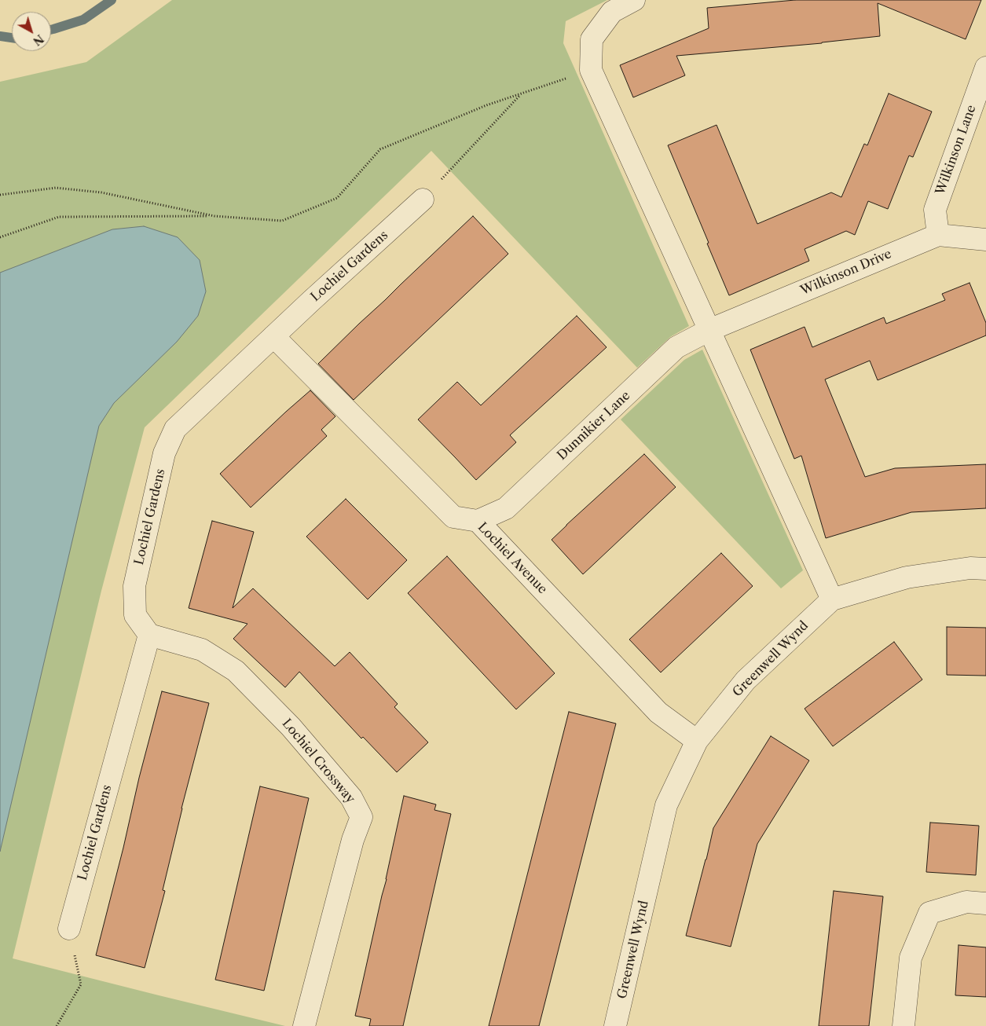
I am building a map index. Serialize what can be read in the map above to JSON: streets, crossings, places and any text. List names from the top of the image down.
{
  "streets": {
    "street": [
      "Wilkinson Lane",
      "Lochiel Gardens",
      "Wilkinson Drive",
      "Dunnikier Lane",
      "Lochiel Avenue",
      "Greenwell Wynd",
      "Lochiel Crossway"
    ]
  },
  "crossings": [
    ["Wilkinson Lane", "Wilkinson Drive"],
    ["Lochiel Gardens", "Lochiel Avenue"],
    ["Lochiel Gardens", "Lochiel Crossway"],
    ["Wilkinson Drive", "Dunnikier Lane"],
    ["Dunnikier Lane", "Lochiel Avenue"],
    ["Lochiel Avenue", "Greenwell Wynd"]
  ],
  "north": "bottom right"
}
